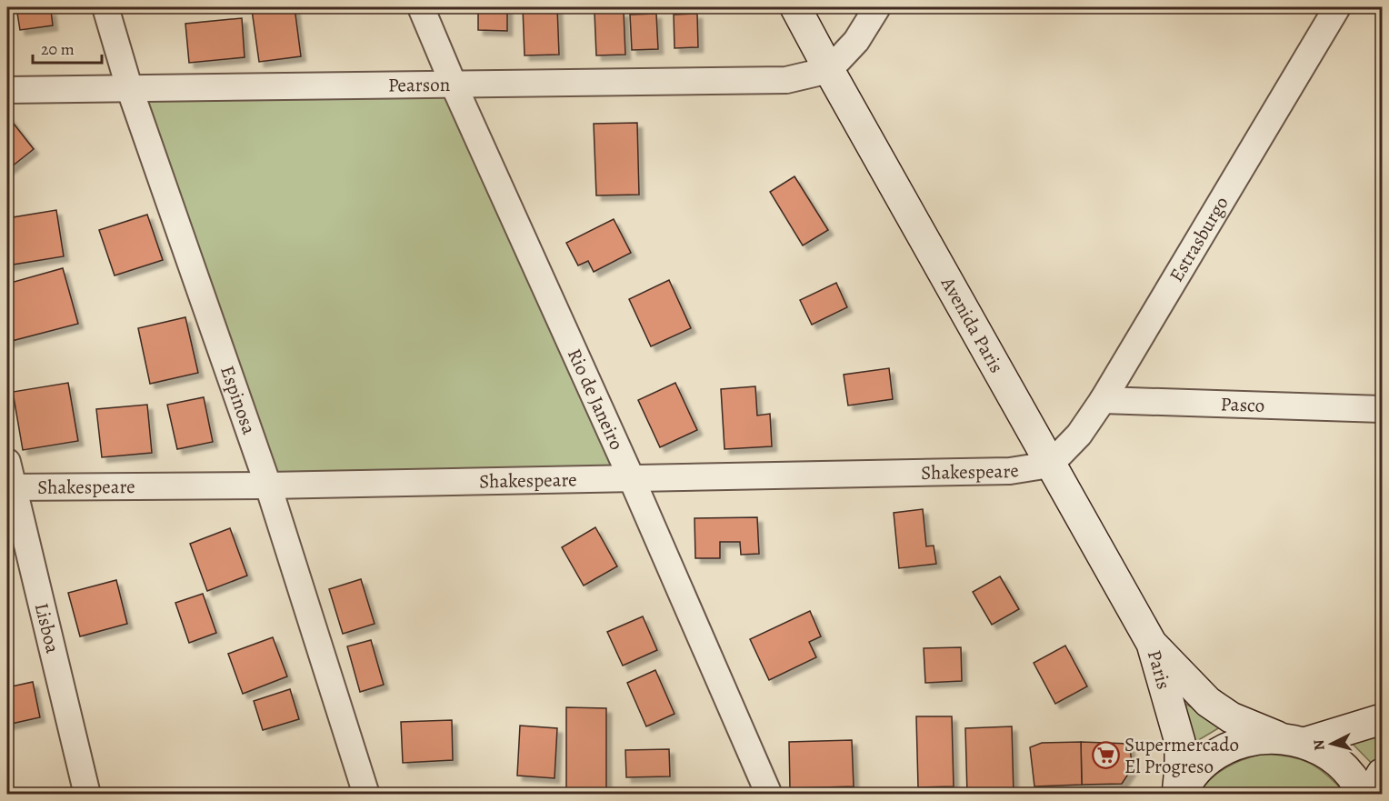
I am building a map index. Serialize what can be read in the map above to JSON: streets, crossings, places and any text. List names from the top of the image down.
{
  "streets": {
    "main road": ["Avenida Paris", "Paris"],
    "street": [
      "Pearson",
      "Estrasburgo",
      "Espinosa",
      "Rio de Janeiro",
      "Pasco",
      "Shakespeare",
      "Lisboa"
    ]
  },
  "crossings": [
    ["Pearson", "Avenida Paris"],
    ["Pearson", "Espinosa"],
    ["Pearson", "Rio de Janeiro"],
    ["Estrasburgo", "Avenida Paris"],
    ["Estrasburgo", "Pasco"],
    ["Estrasburgo", "Shakespeare"],
    ["Avenida Paris", "Shakespeare"],
    ["Avenida Paris", "Paris"],
    ["Espinosa", "Shakespeare"],
    ["Rio de Janeiro", "Shakespeare"],
    ["Shakespeare", "Lisboa"]
  ],
  "places": {
    "supermarket": ["Supermercado El Progreso"]
  },
  "scale_bar": "20 m",
  "north": "left"
}
